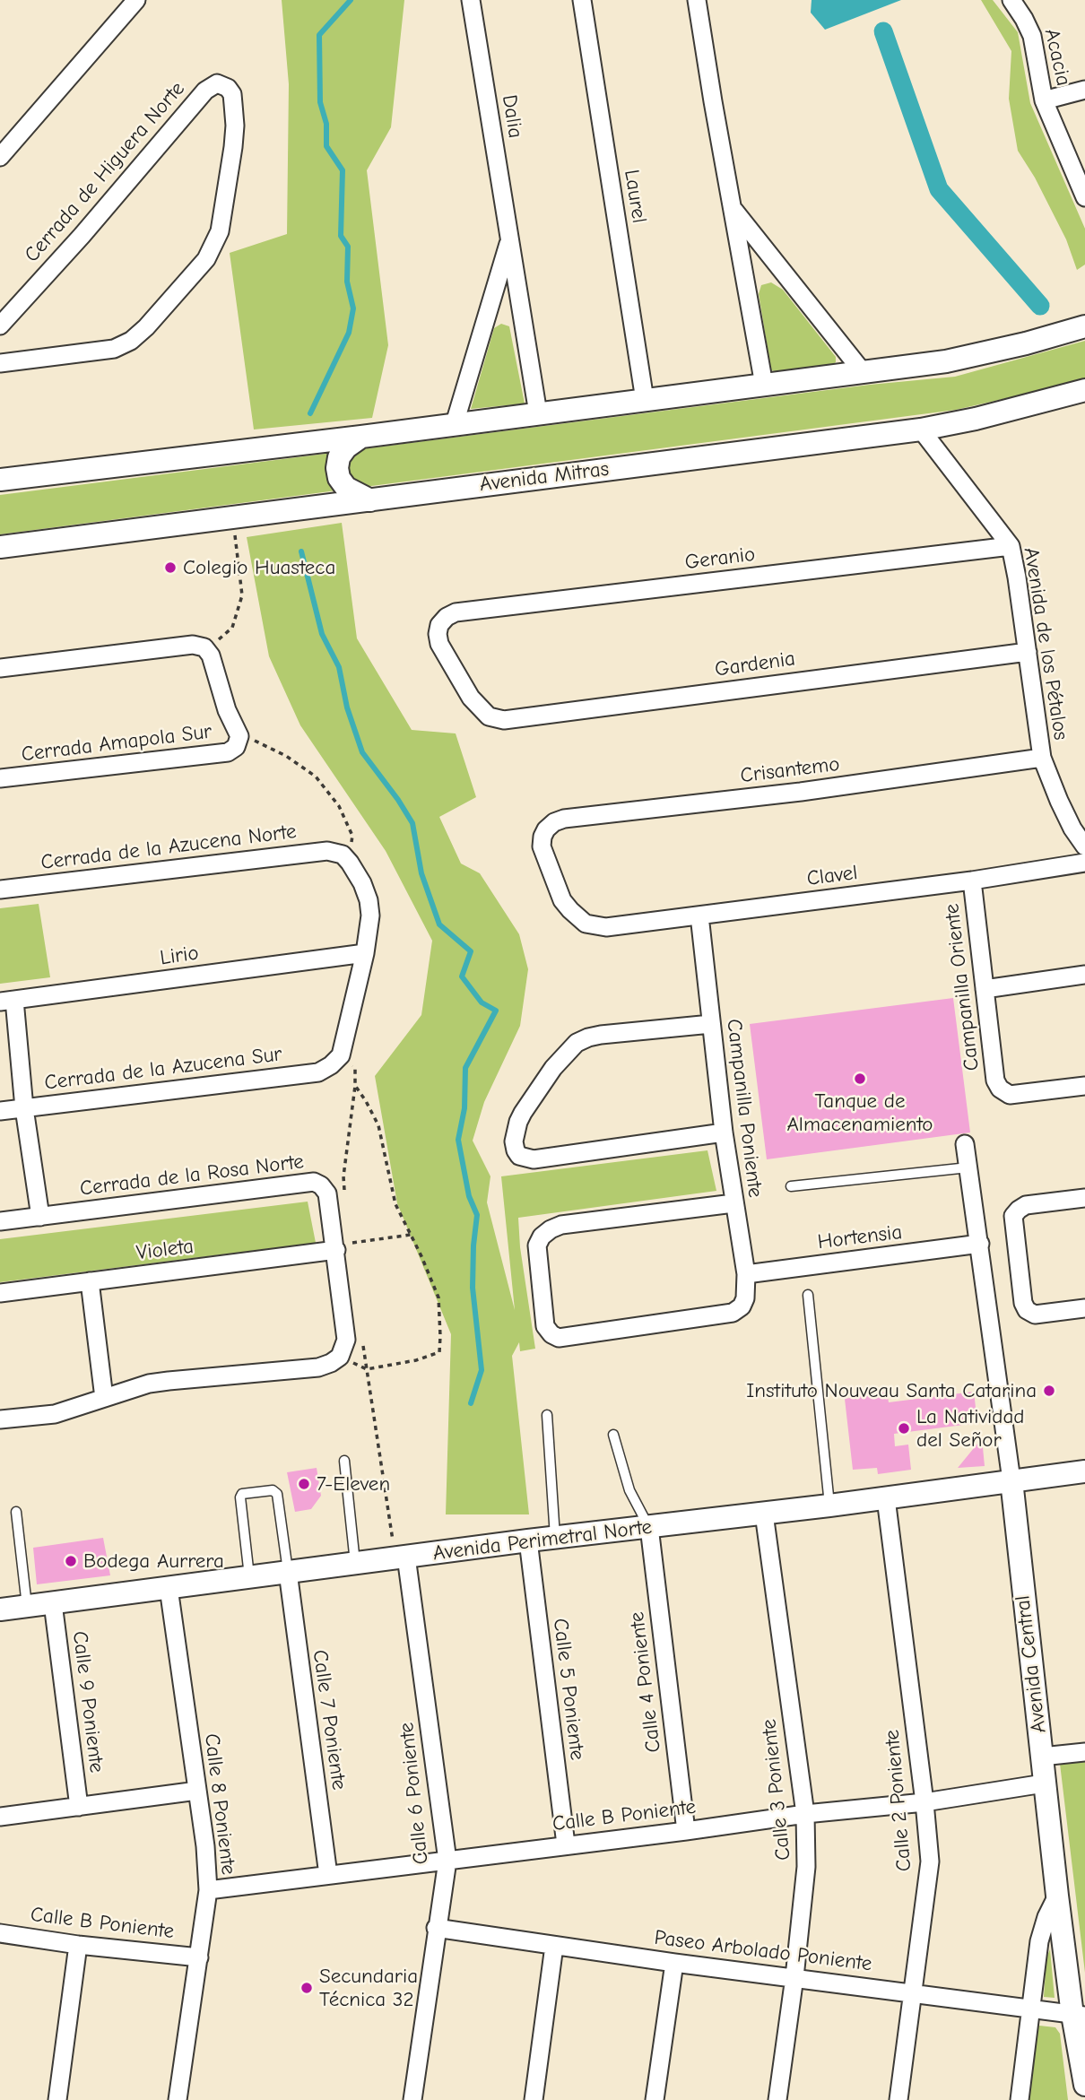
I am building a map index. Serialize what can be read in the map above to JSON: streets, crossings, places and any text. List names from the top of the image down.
{
  "streets": {
    "street": [
      "Acacia",
      "Dalia",
      "Cerrada de Higuera Norte",
      "Laurel",
      "Avenida Mitras",
      "Geranio",
      "Avenida de los Pétalos",
      "Gardenia",
      "Cerrada Amapola Sur",
      "Crisantemo",
      "Cerrada de la Azucena Norte",
      "Clavel",
      "Lirio",
      "Campanilla Oriente",
      "Cerrada de la Azucena Sur",
      "Campanilla Poniente",
      "Cerrada de la Rosa Norte",
      "Hortensia",
      "Violeta",
      "Avenida Perimetral Norte",
      "Avenida Central",
      "Calle 4 Poniente",
      "Calle 5 Poniente",
      "Calle 9 Poniente",
      "Calle 7 Poniente",
      "Calle 3 Poniente",
      "Calle 6 Poniente",
      "Calle 2 Poniente",
      "Calle 8 Poniente",
      "Calle B Poniente",
      "Paseo Arbolado Poniente"
    ]
  },
  "crossings": [
    ["Avenida Mitras", "Avenida de los Pétalos"],
    ["Geranio", "Avenida de los Pétalos"],
    ["Geranio", "Gardenia"],
    ["Avenida de los Pétalos", "Gardenia"],
    ["Avenida de los Pétalos", "Crisantemo"],
    ["Crisantemo", "Clavel"],
    ["Clavel", "Campanilla Oriente"],
    ["Clavel", "Campanilla Poniente"],
    ["Campanilla Poniente", "Hortensia"],
    ["Cerrada de la Rosa Norte", "Violeta"],
    ["Hortensia", "Avenida Central"],
    ["Avenida Perimetral Norte", "Avenida Central"],
    ["Avenida Perimetral Norte", "Calle 4 Poniente"],
    ["Avenida Perimetral Norte", "Calle 5 Poniente"],
    ["Avenida Perimetral Norte", "Calle 9 Poniente"],
    ["Avenida Perimetral Norte", "Calle 7 Poniente"],
    ["Avenida Perimetral Norte", "Calle 3 Poniente"],
    ["Avenida Perimetral Norte", "Calle 6 Poniente"],
    ["Avenida Perimetral Norte", "Calle 2 Poniente"],
    ["Avenida Perimetral Norte", "Calle 8 Poniente"],
    ["Avenida Central", "Calle B Poniente"],
    ["Avenida Central", "Paseo Arbolado Poniente"],
    ["Calle 4 Poniente", "Calle B Poniente"],
    ["Calle 5 Poniente", "Calle B Poniente"],
    ["Calle 7 Poniente", "Calle B Poniente"],
    ["Calle 3 Poniente", "Calle B Poniente"],
    ["Calle 3 Poniente", "Paseo Arbolado Poniente"],
    ["Calle 6 Poniente", "Calle B Poniente"],
    ["Calle 6 Poniente", "Paseo Arbolado Poniente"],
    ["Calle 2 Poniente", "Calle B Poniente"],
    ["Calle 2 Poniente", "Paseo Arbolado Poniente"],
    ["Calle 8 Poniente", "Calle B Poniente"]
  ],
  "places": [
    "Colegio Huasteca",
    "Tanque de Almacenamiento",
    "Instituto Nouveau Santa Catarina",
    "La Natividad del Señor",
    "7-Eleven",
    "Bodega Aurrera",
    "Secundaria Técnica 32"
  ]
}
